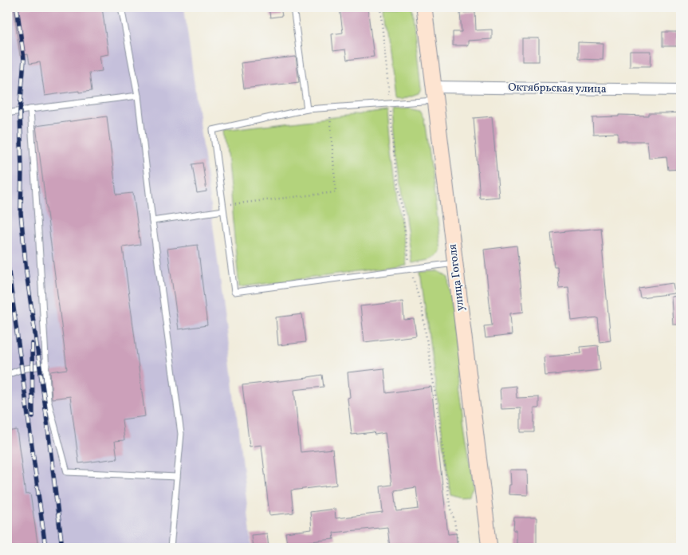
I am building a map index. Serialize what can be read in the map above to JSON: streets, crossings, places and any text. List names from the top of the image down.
{
  "streets": {
    "street": ["Октябрьская улица", "улица Гоголя"]
  },
  "crossings": [
    ["Октябрьская улица", "улица Гоголя"]
  ]
}
